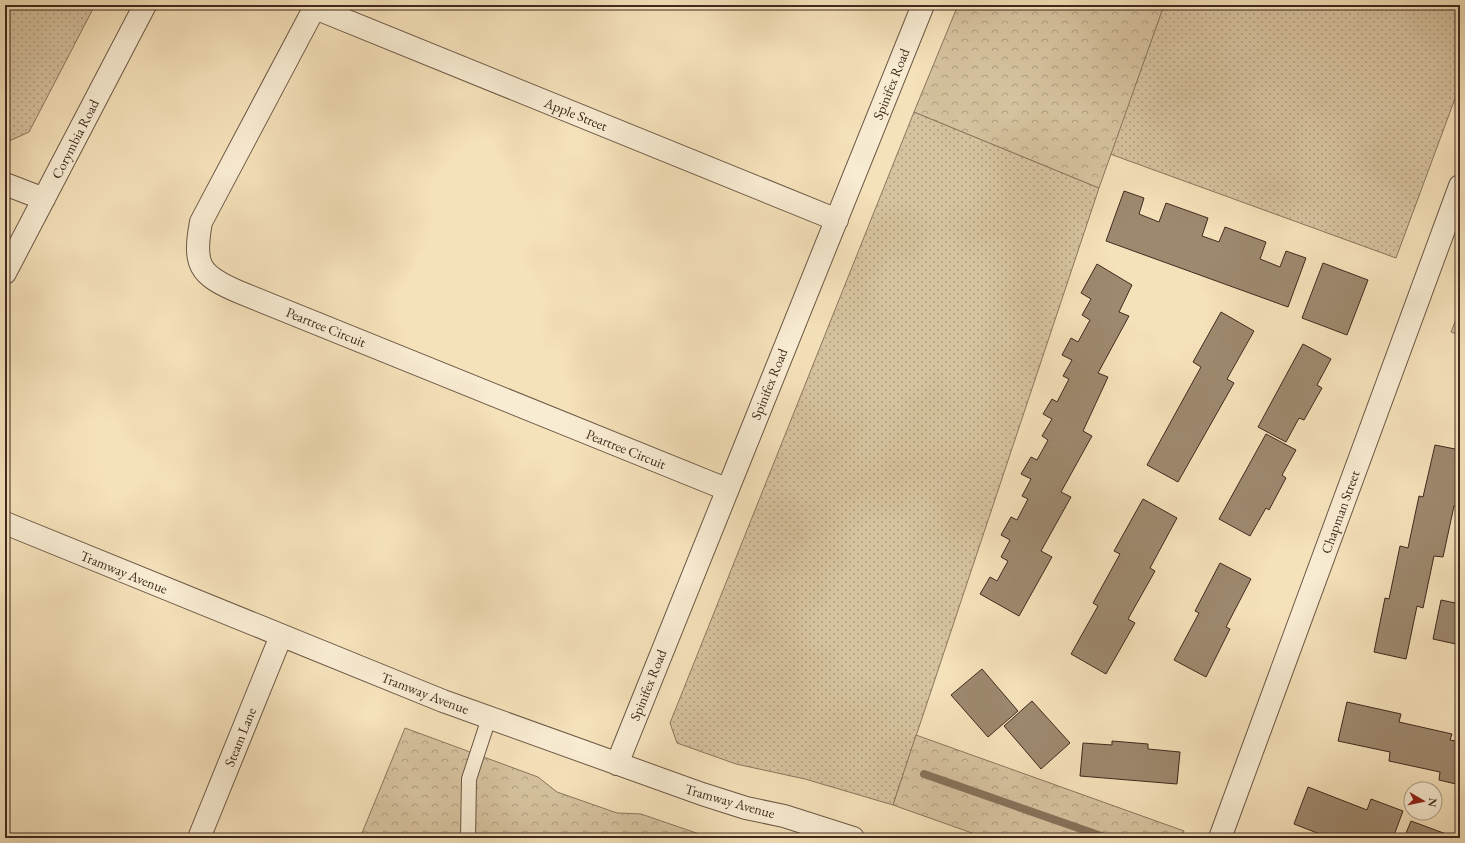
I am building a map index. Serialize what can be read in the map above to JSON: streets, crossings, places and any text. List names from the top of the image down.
{
  "streets": {
    "street": [
      "Spinifex Road",
      "Apple Street",
      "Corymbia Road",
      "Peartree Circuit",
      "Chapman Street",
      "Tramway Avenue",
      "Steam Lane"
    ]
  },
  "crossings": [
    ["Spinifex Road", "Apple Street"],
    ["Spinifex Road", "Peartree Circuit"],
    ["Spinifex Road", "Tramway Avenue"],
    ["Apple Street", "Peartree Circuit"],
    ["Tramway Avenue", "Steam Lane"]
  ],
  "north": "right"
}
